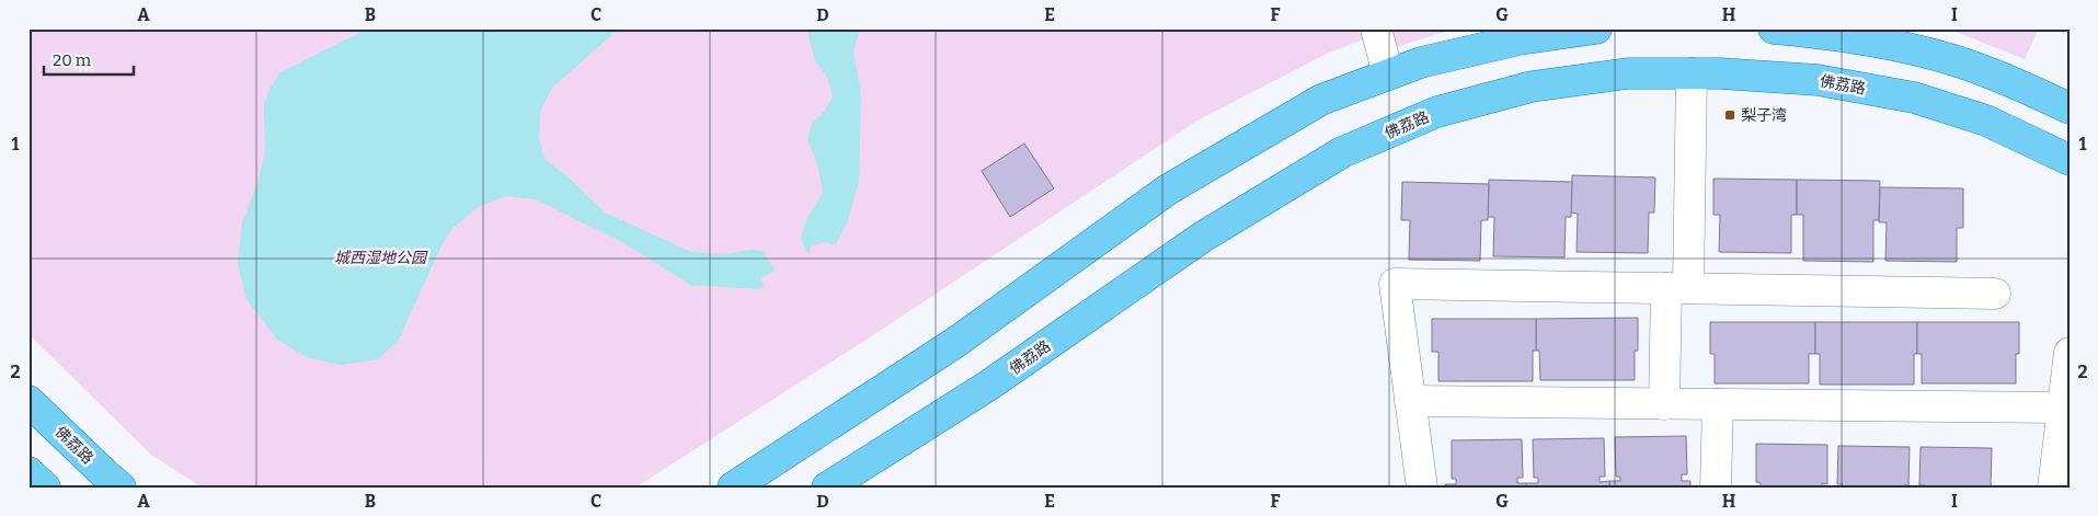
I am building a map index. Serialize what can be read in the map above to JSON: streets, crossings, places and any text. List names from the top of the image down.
{
  "streets": {
    "main road": ["佛荔路"]
  },
  "parks": ["城西湿地公园"],
  "places": {
    "transit": ["梨子湾"]
  },
  "scale_bar": "20 m",
  "grid": {
    "columns": [
      "A",
      "B",
      "C",
      "D",
      "E",
      "F",
      "G",
      "H",
      "I"
    ],
    "rows": ["1", "2"]
  }
}
